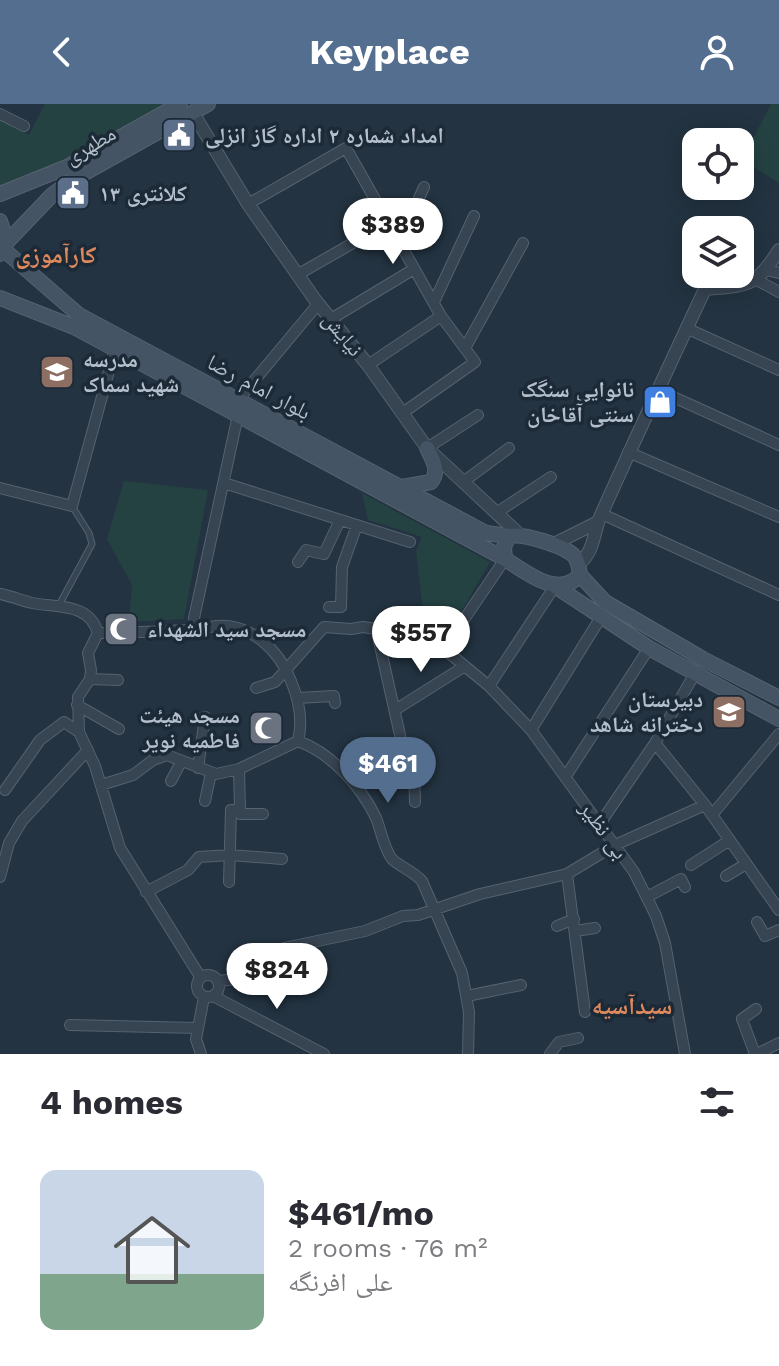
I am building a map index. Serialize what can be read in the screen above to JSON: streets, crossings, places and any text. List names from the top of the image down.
{
  "streets": {
    "main road": ["مطهری", "بلوار امام رضا"],
    "street": ["نیایش", "بی نظیر"]
  },
  "crossings": [
    ["مطهری", "نیایش"],
    ["مطهری", "بلوار امام رضا"],
    ["نیایش", "بلوار امام رضا"]
  ],
  "districts": ["کارآموزی", "سیدآسیه"],
  "places": {
    "public building": ["امداد شماره ۲ اداره گاز انزلی", "کلانتری ۱۳"],
    "school or university": ["مدرسه شهید سماک", "دبیرستان دخترانه شاهد"],
    "shop": ["نانوایی سنگک سنتی آقاخان"],
    "mosque": ["مسجد سید الشهداء", "مسجد هیئت فاطمیه نویر"]
  },
  "page": {
    "header": "Keyplace",
    "price": [
      "$389",
      "$557",
      "$461",
      "$824"
    ],
    "heading": "4 homes",
    "list": [
      {
        "name": "$461/mo",
        "note": "2 rooms · 76 m² · علی افرنگه"
      }
    ]
  }
}
